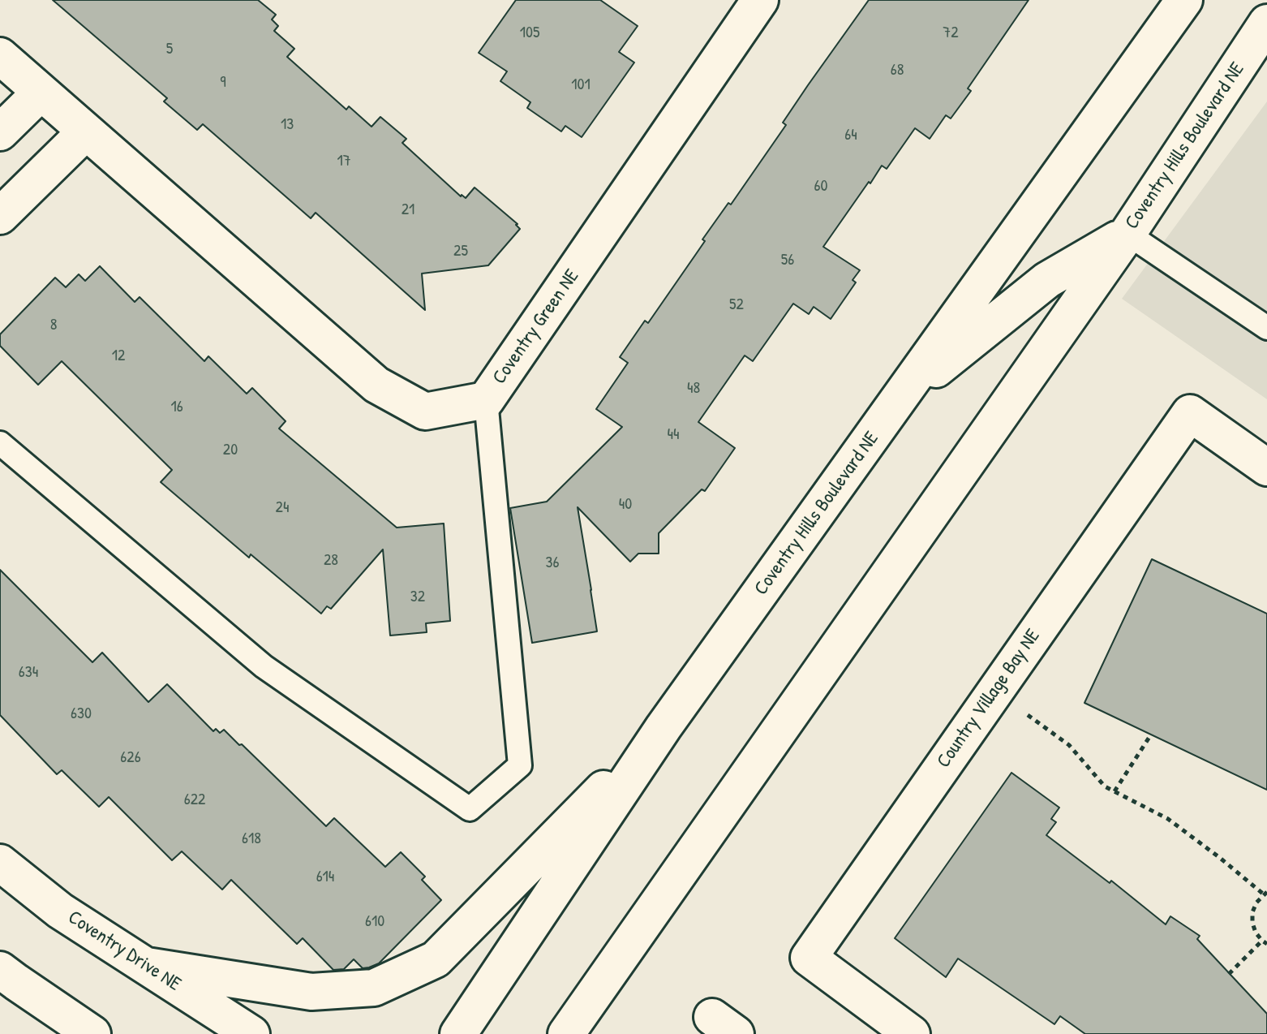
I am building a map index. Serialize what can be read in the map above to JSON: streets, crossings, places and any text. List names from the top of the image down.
{
  "streets": {
    "street": [
      "Coventry Hills Boulevard NE",
      "Coventry Green NE",
      "Country Village Bay NE",
      "Coventry Drive NE"
    ]
  },
  "house_numbers": [
    "105",
    "72",
    "5",
    "68",
    "9",
    "101",
    "13",
    "64",
    "17",
    "60",
    "21",
    "25",
    "56",
    "52",
    "8",
    "12",
    "48",
    "16",
    "44",
    "20",
    "40",
    "24",
    "28",
    "36",
    "32",
    "634",
    "630",
    "626",
    "622",
    "618",
    "614",
    "610"
  ]
}
